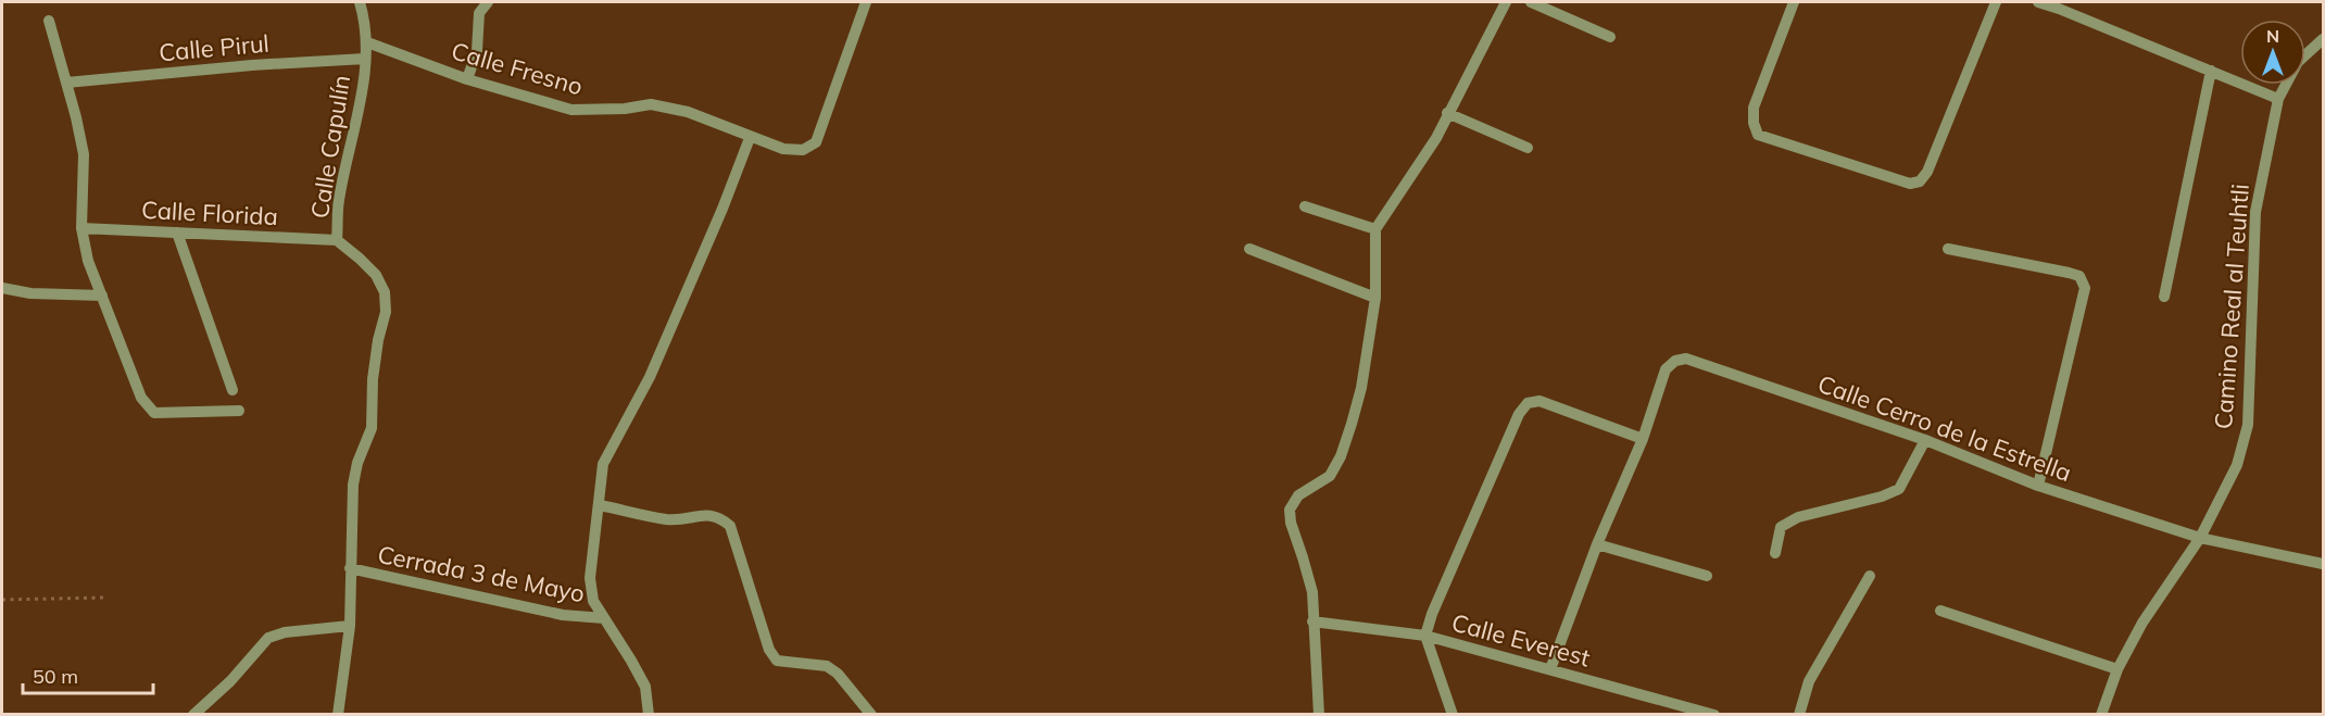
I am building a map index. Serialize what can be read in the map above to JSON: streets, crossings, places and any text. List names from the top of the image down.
{
  "streets": {
    "street": [
      "Calle Pirul",
      "Calle Fresno",
      "Calle Capulín",
      "Calle Florida",
      "Camino Real al Teuhtli",
      "Calle Cerro de la Estrella",
      "Cerrada 3 de Mayo",
      "Calle Everest"
    ]
  },
  "crossings": [
    ["Calle Pirul", "Calle Capulín"],
    ["Calle Fresno", "Calle Capulín"],
    ["Calle Capulín", "Calle Florida"],
    ["Calle Capulín", "Cerrada 3 de Mayo"],
    ["Camino Real al Teuhtli", "Calle Cerro de la Estrella"]
  ],
  "scale_bar": "50 m",
  "north": "top"
}
